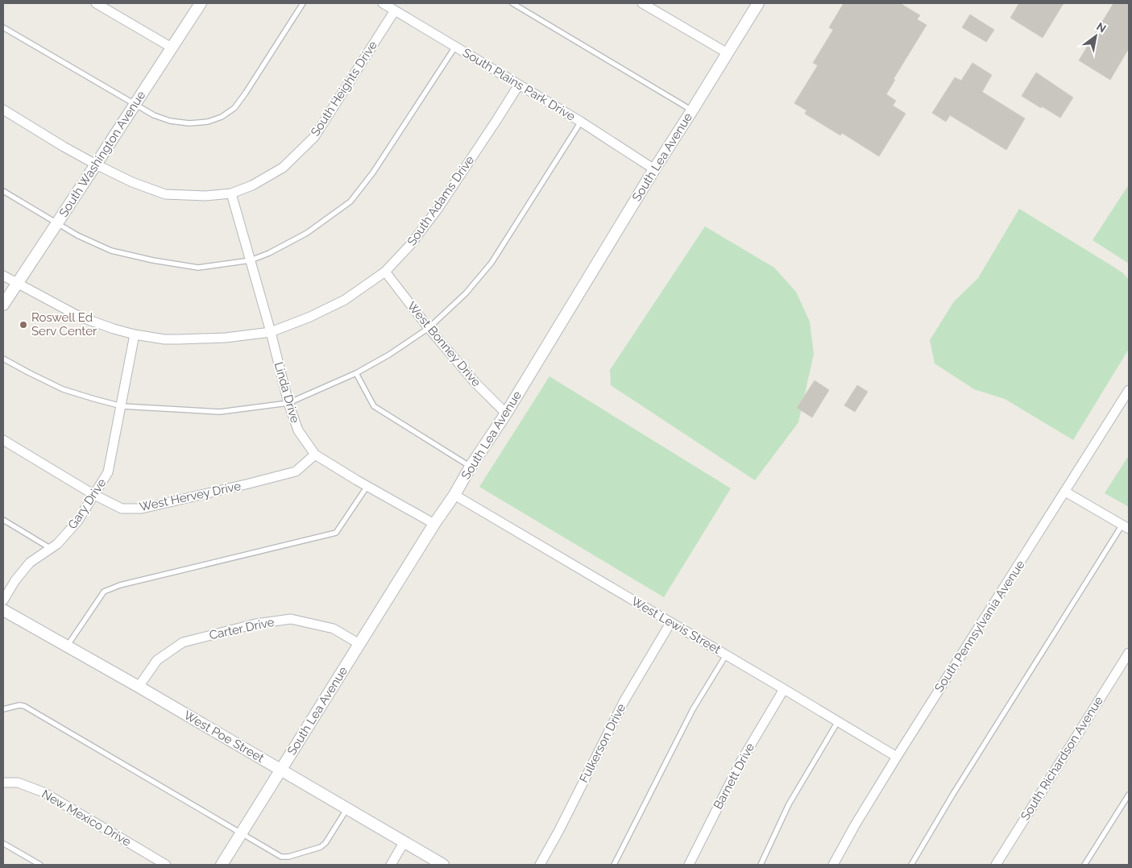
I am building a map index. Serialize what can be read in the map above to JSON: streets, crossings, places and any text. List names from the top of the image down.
{
  "streets": {
    "street": [
      "South Plains Park Drive",
      "South Heights Drive",
      "South Washington Avenue",
      "South Lea Avenue",
      "South Adams Drive",
      "West Bonney Drive",
      "Linda Drive",
      "West Hervey Drive",
      "Gary Drive",
      "West Lewis Street",
      "South Pennsylvania Avenue",
      "Carter Drive",
      "West Poe Street",
      "Fulkerson Drive",
      "South Richardson Avenue",
      "Barnett Drive",
      "New Mexico Drive"
    ]
  },
  "crossings": [
    ["South Plains Park Drive", "South Heights Drive"],
    ["South Plains Park Drive", "South Lea Avenue"],
    ["South Plains Park Drive", "South Adams Drive"],
    ["South Heights Drive", "South Washington Avenue"],
    ["South Heights Drive", "Linda Drive"],
    ["South Washington Avenue", "South Adams Drive"],
    ["South Lea Avenue", "West Bonney Drive"],
    ["South Lea Avenue", "Linda Drive"],
    ["South Lea Avenue", "West Lewis Street"],
    ["South Lea Avenue", "Carter Drive"],
    ["South Lea Avenue", "West Poe Street"],
    ["South Adams Drive", "West Bonney Drive"],
    ["South Adams Drive", "Linda Drive"],
    ["South Adams Drive", "Gary Drive"],
    ["Linda Drive", "West Hervey Drive"],
    ["West Hervey Drive", "Gary Drive"],
    ["West Lewis Street", "South Pennsylvania Avenue"],
    ["West Lewis Street", "Fulkerson Drive"],
    ["West Lewis Street", "Barnett Drive"],
    ["Carter Drive", "West Poe Street"]
  ],
  "places": ["Roswell Ed Serv Center"],
  "north": "top right"
}
